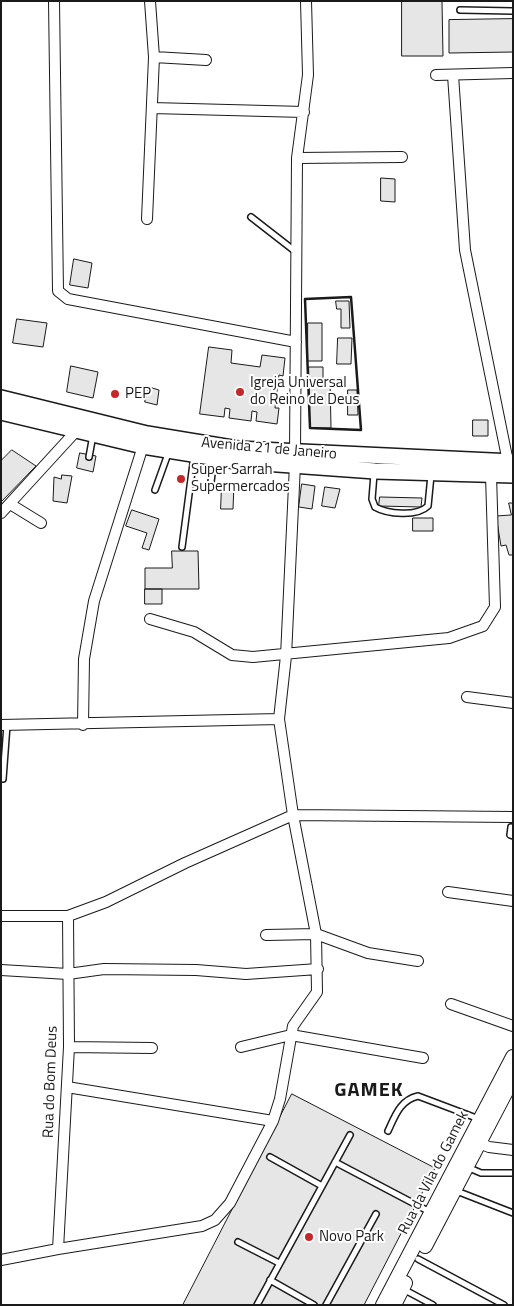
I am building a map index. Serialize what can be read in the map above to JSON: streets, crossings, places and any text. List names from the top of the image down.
{
  "streets": {
    "main road": ["Avenida 21 de Janeiro", "Rua da Vila do Gamek"],
    "street": ["Rua do Bom Deus"]
  },
  "districts": ["GAMEK"],
  "places": [
    "Igreja Universal do Reino de Deus",
    "PEP",
    "Super Sarrah Supermercados",
    "Novo Park"
  ]
}
